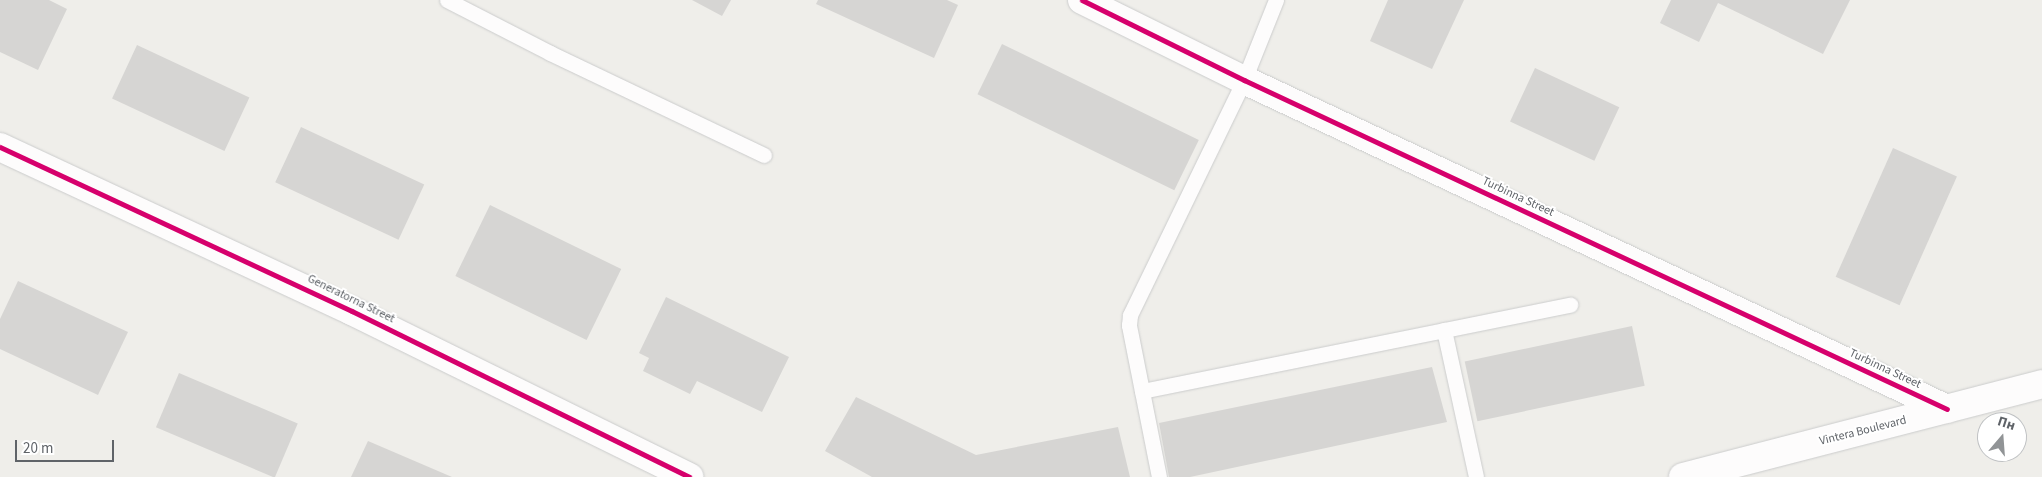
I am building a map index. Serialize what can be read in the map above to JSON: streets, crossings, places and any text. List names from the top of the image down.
{
  "streets": {
    "street": ["Turbinna Street", "Generatorna Street", "Vintera Boulevard"]
  },
  "crossings": [
    ["Turbinna Street", "Vintera Boulevard"]
  ],
  "scale_bar": "20 m",
  "north": "top"
}
